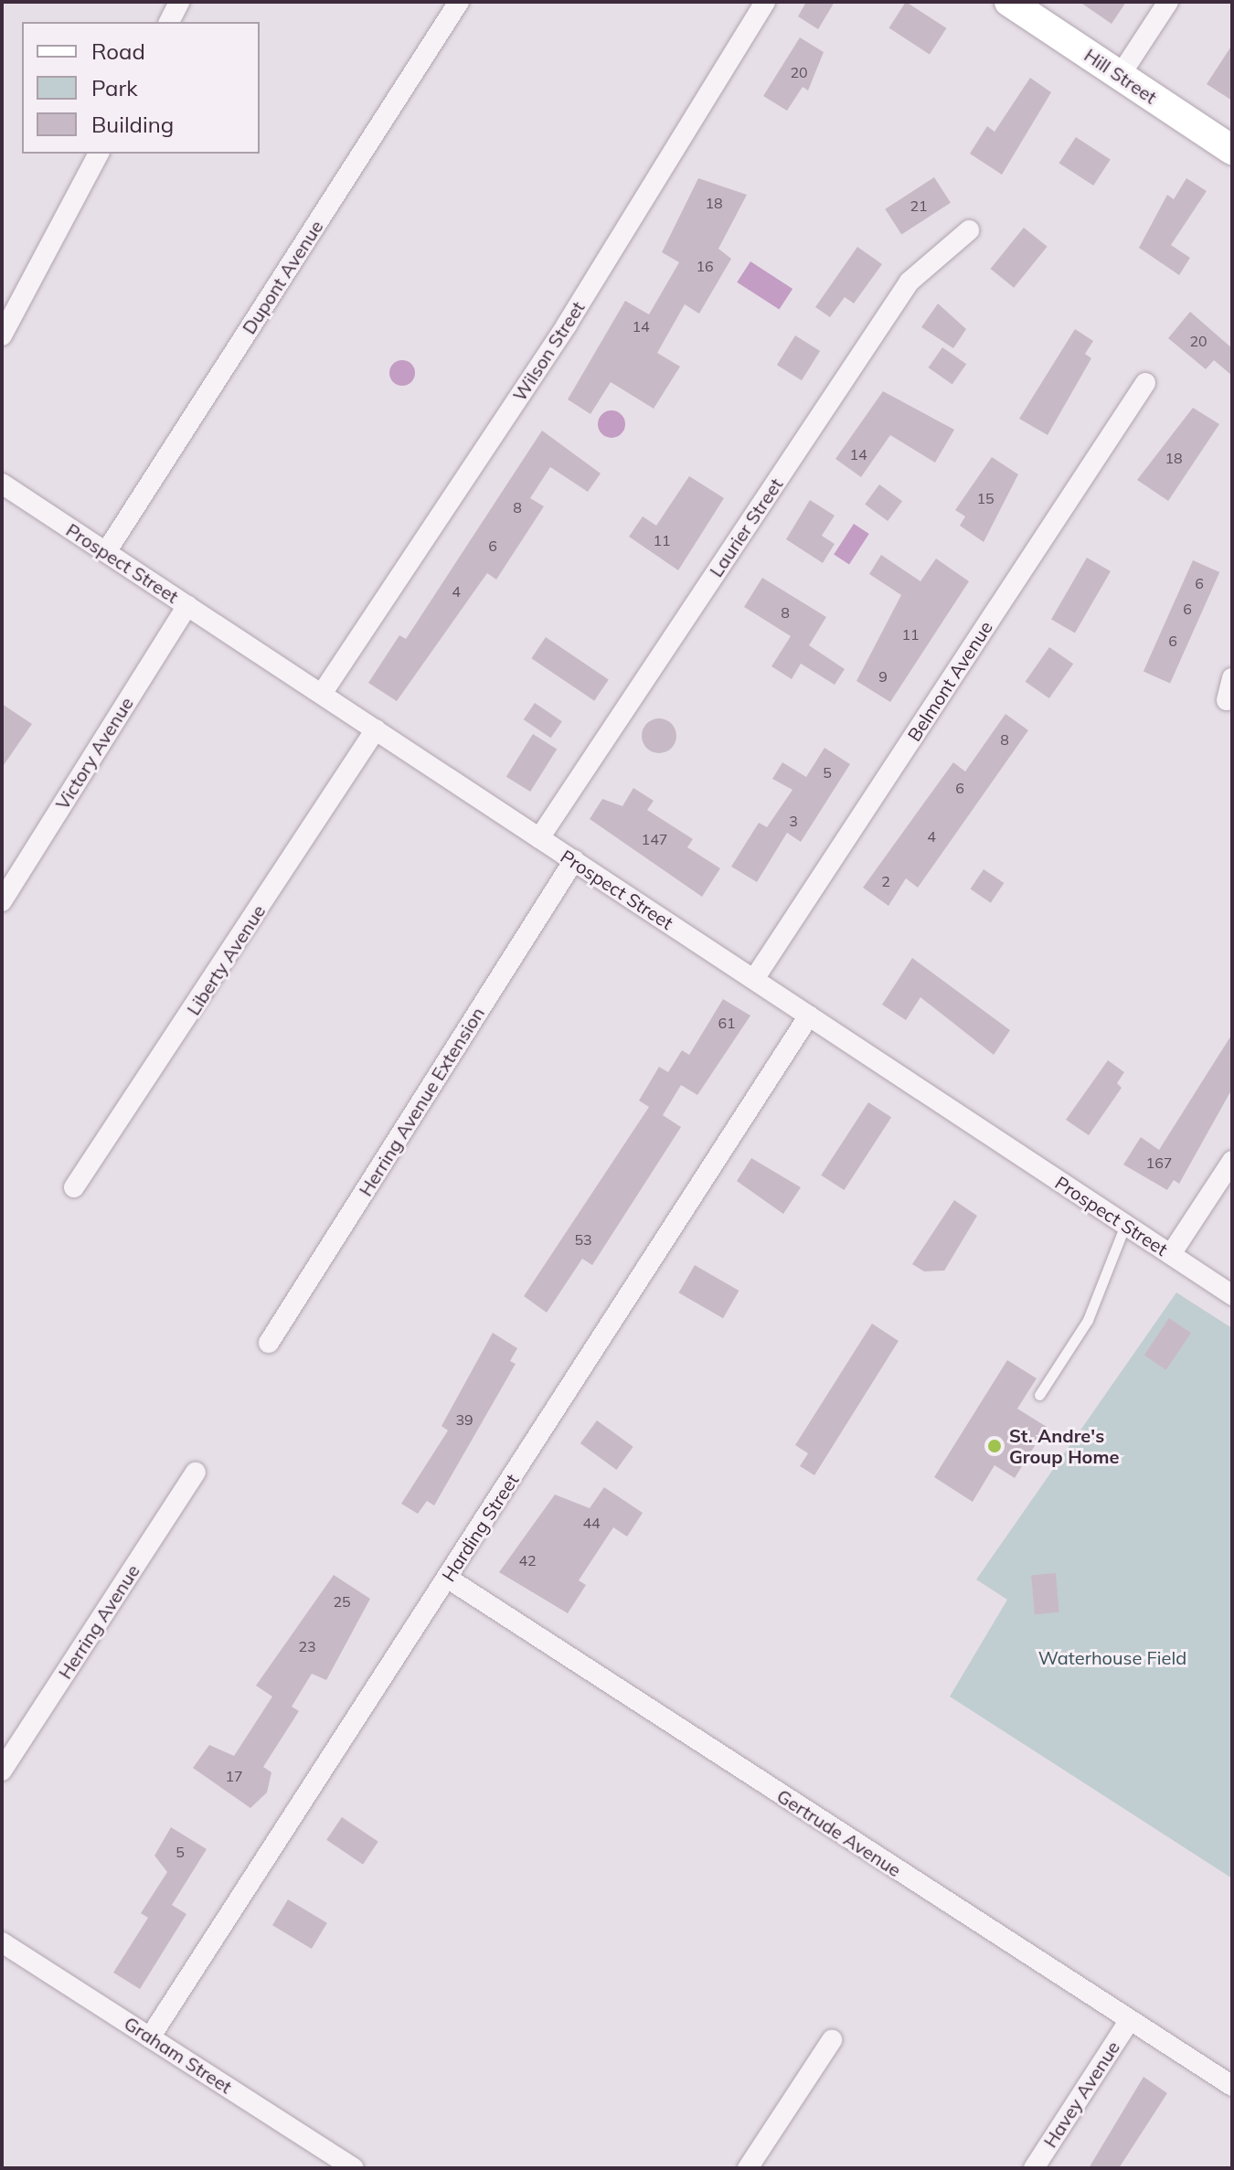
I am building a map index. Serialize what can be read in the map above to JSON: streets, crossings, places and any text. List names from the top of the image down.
{
  "streets": {
    "street": [
      "Hill Street",
      "Dupont Avenue",
      "Wilson Street",
      "Laurier Street",
      "Prospect Street",
      "Belmont Avenue",
      "Victory Avenue",
      "Liberty Avenue",
      "Herring Avenue Extension",
      "Harding Street",
      "Herring Avenue",
      "Gertrude Avenue",
      "Graham Street",
      "Havey Avenue"
    ]
  },
  "crossings": [
    ["Dupont Avenue", "Prospect Street"],
    ["Wilson Street", "Prospect Street"],
    ["Laurier Street", "Prospect Street"],
    ["Prospect Street", "Belmont Avenue"],
    ["Prospect Street", "Victory Avenue"],
    ["Prospect Street", "Liberty Avenue"],
    ["Prospect Street", "Herring Avenue Extension"],
    ["Prospect Street", "Harding Street"],
    ["Harding Street", "Gertrude Avenue"],
    ["Harding Street", "Graham Street"],
    ["Gertrude Avenue", "Havey Avenue"]
  ],
  "parks": ["Waterhouse Field"],
  "places": ["St. Andre's Group Home"],
  "house_numbers": [
    "20",
    "18",
    "21",
    "16",
    "14",
    "20",
    "14",
    "18",
    "15",
    "8",
    "11",
    "6",
    "6",
    "4",
    "6",
    "8",
    "11",
    "6",
    "9",
    "8",
    "5",
    "6",
    "3",
    "4",
    "147",
    "2",
    "61",
    "167",
    "53",
    "39",
    "44",
    "42",
    "25",
    "23",
    "17",
    "5"
  ],
  "legend": ["Road", "Park", "Building"]
}
